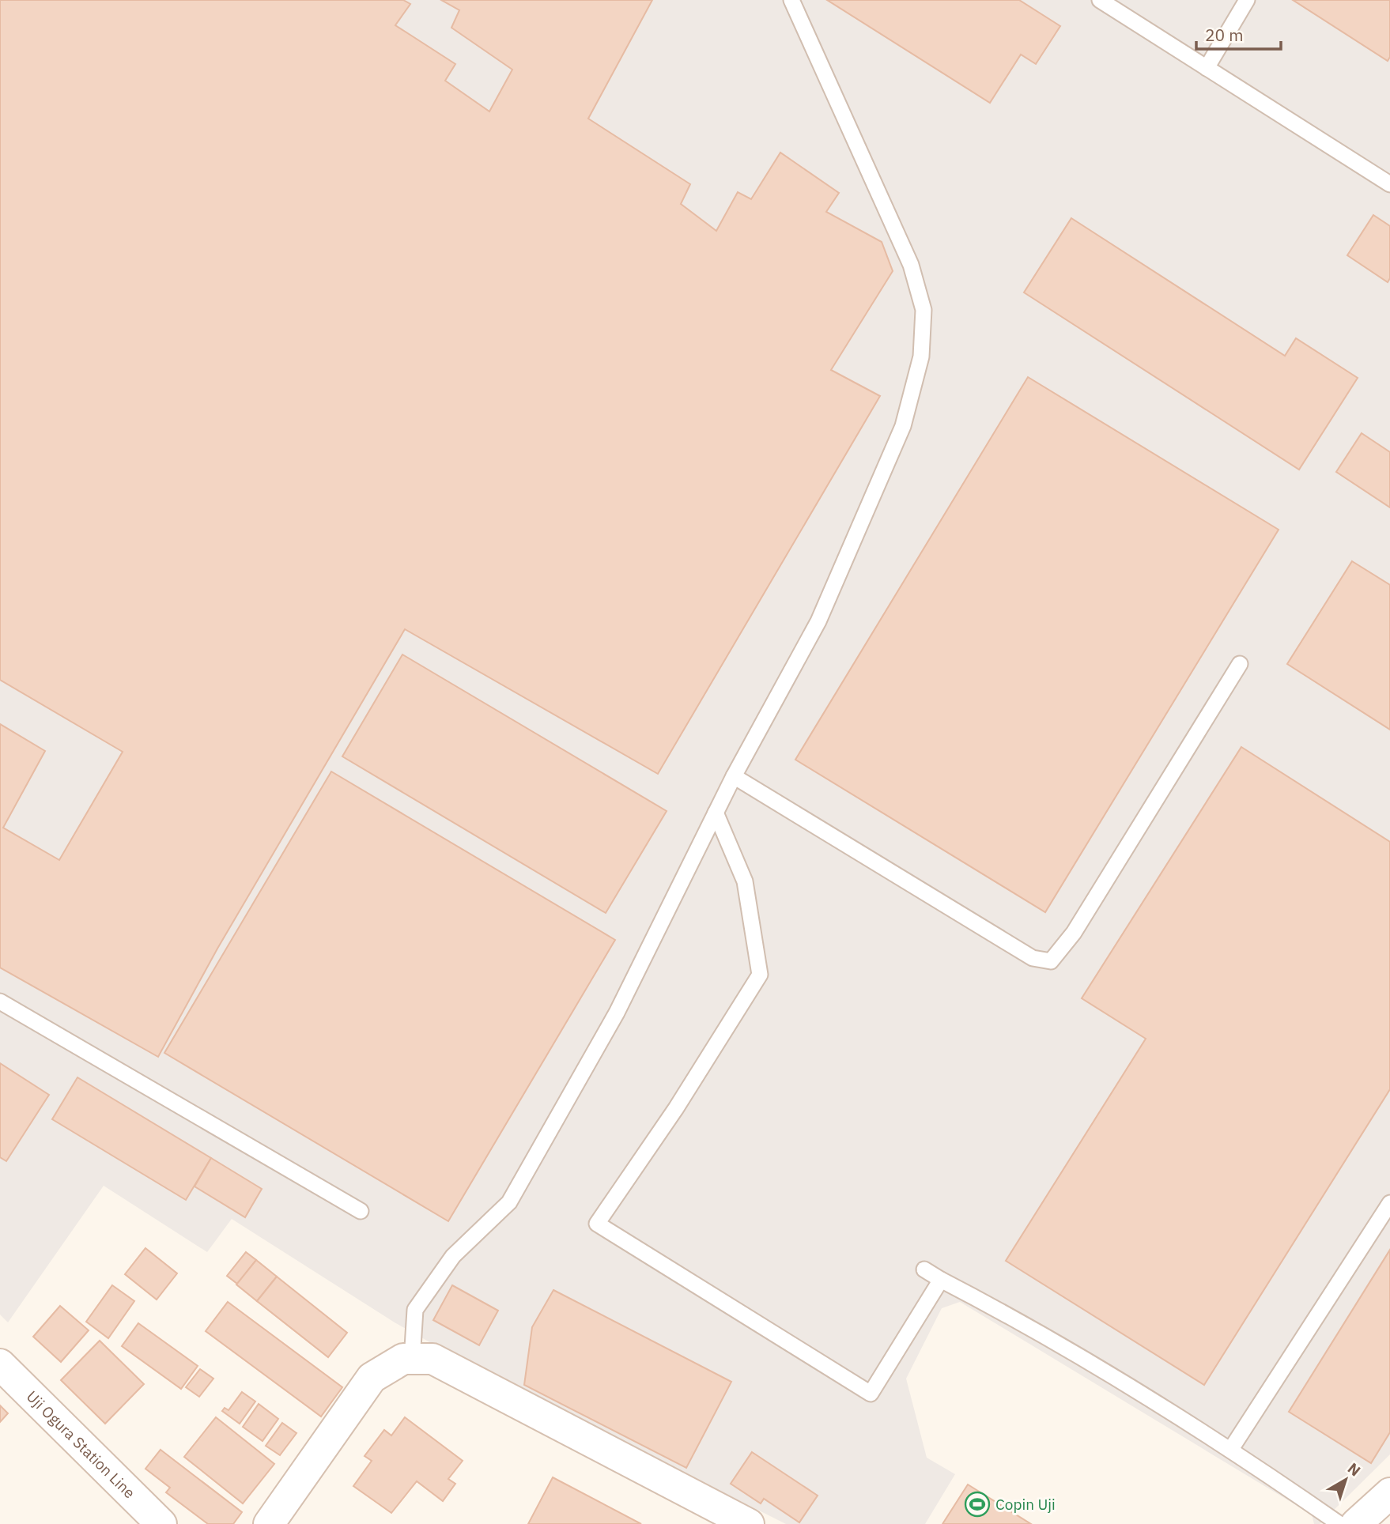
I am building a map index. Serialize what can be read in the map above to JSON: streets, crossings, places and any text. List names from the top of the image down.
{
  "streets": {
    "street": ["Uji Ogura Station Line"]
  },
  "places": {
    "sports": ["Copin Uji"]
  },
  "scale_bar": "20 m",
  "north": "top right"
}
